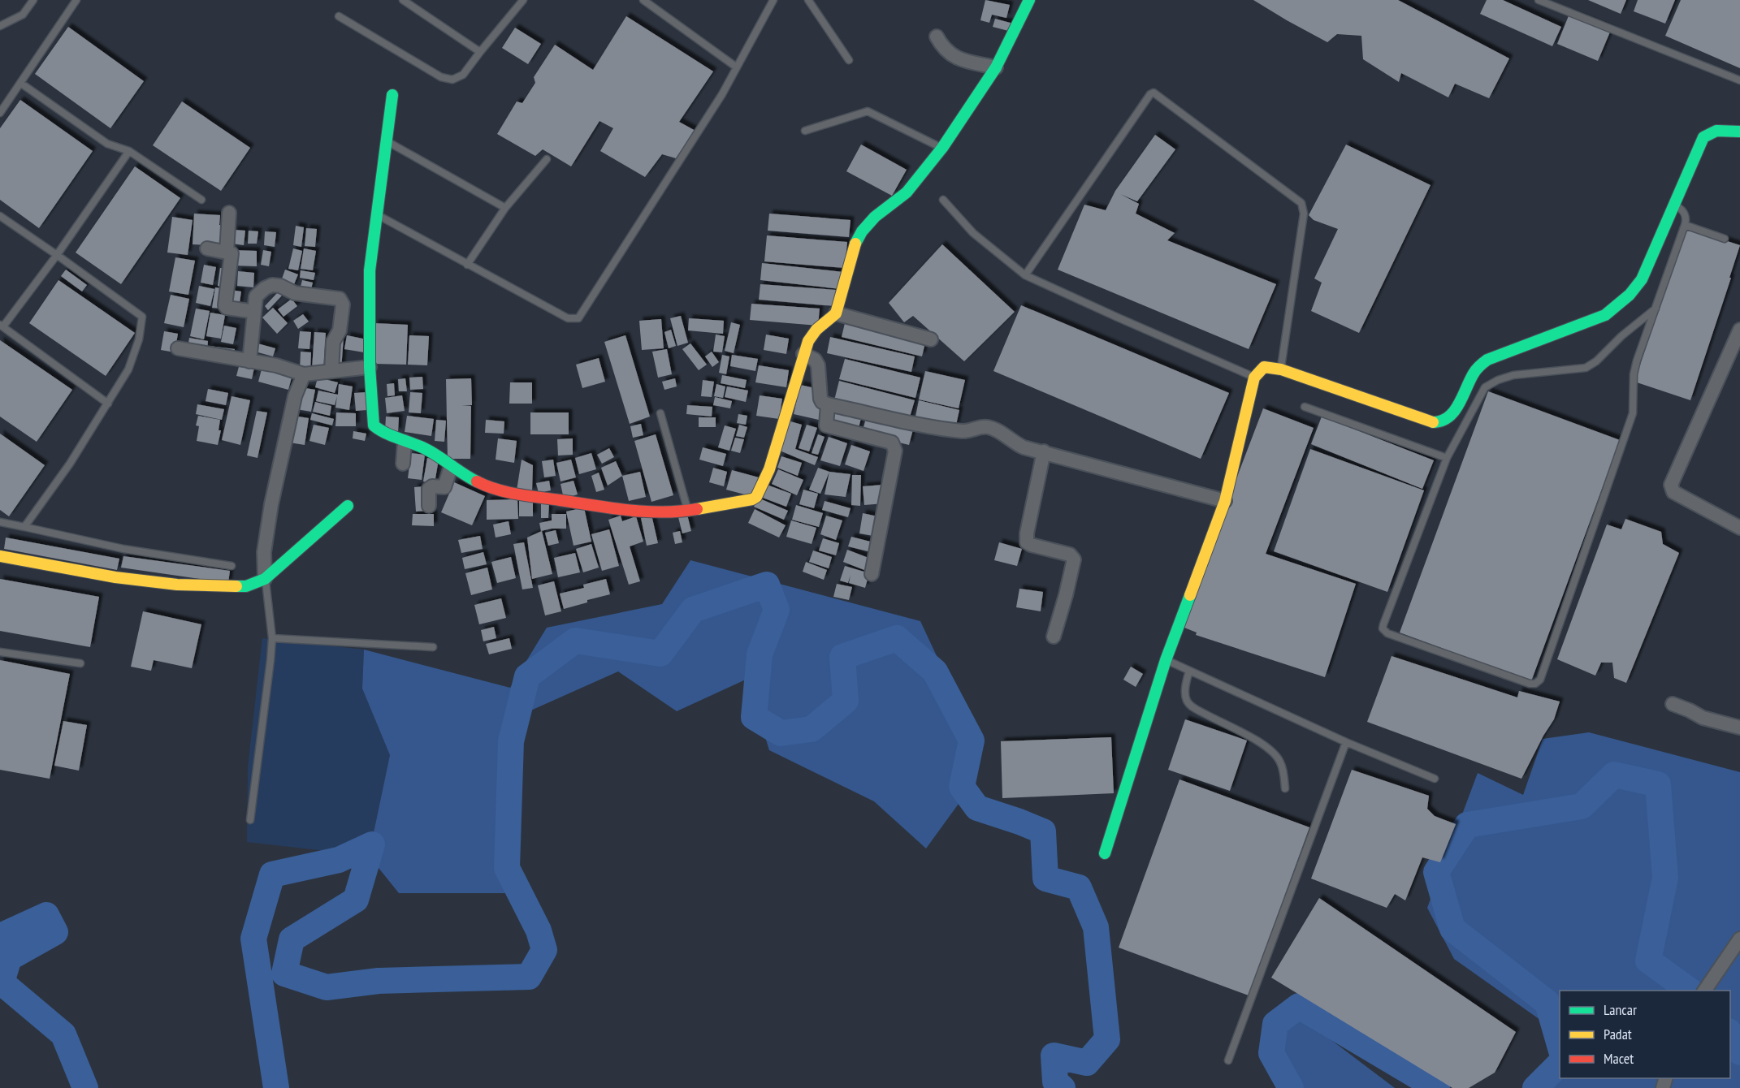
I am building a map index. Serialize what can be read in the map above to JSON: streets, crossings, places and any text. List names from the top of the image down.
{
  "legend": ["Lancar", "Padat", "Macet"]
}
